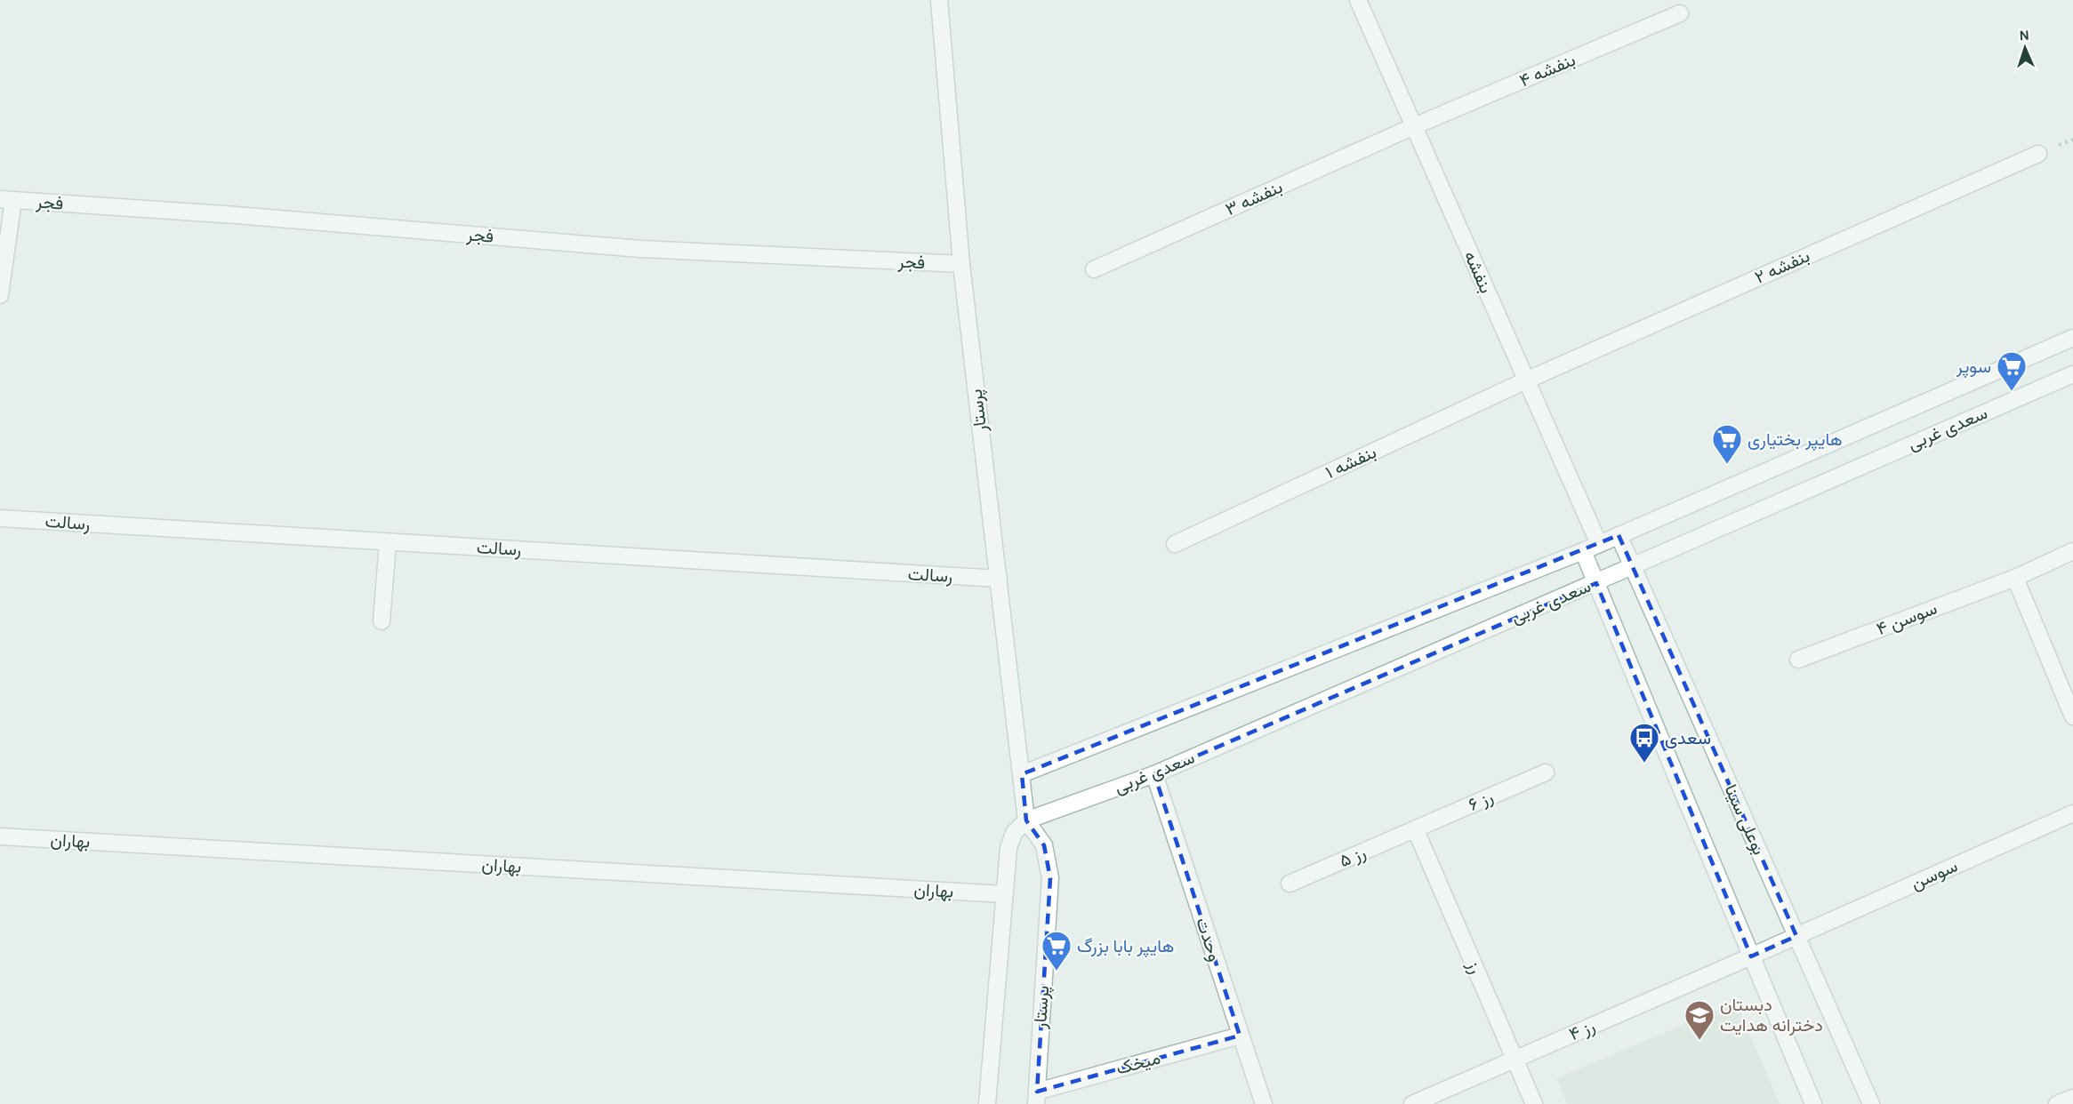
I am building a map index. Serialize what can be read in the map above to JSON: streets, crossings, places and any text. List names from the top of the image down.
{
  "streets": {
    "street": [
      "بنفشه ۴",
      "بنفشه ۳",
      "فجر",
      "بنفشه ۲",
      "بنفشه",
      "پرستار",
      "سعدی غربی",
      "بنفشه ۱",
      "رسالت",
      "سوسن ۴",
      "رز ۶",
      "بوعلی سینا",
      "بهاران",
      "رز ۵",
      "سوسن",
      "وحدت",
      "رز",
      "رز ۴",
      "میخک"
    ]
  },
  "crossings": [
    ["بنفشه ۴", "بنفشه ۳"],
    ["بنفشه ۴", "بنفشه"],
    ["بنفشه ۳", "بنفشه"],
    ["فجر", "پرستار"],
    ["بنفشه ۲", "بنفشه"],
    ["بنفشه ۲", "بنفشه ۱"],
    ["بنفشه", "سعدی غربی"],
    ["بنفشه", "بنفشه ۱"],
    ["پرستار", "سعدی غربی"],
    ["پرستار", "رسالت"],
    ["پرستار", "میخک"],
    ["سعدی غربی", "بوعلی سینا"],
    ["سعدی غربی", "وحدت"],
    ["رز ۶", "رز ۵"],
    ["رز ۶", "رز"],
    ["بوعلی سینا", "سوسن"],
    ["رز ۵", "رز"],
    ["سوسن", "رز ۴"],
    ["وحدت", "میخک"],
    ["رز", "رز ۴"]
  ],
  "places": {
    "supermarket": ["سوپر", "هایپر بختیاری", "هایپر بابا بزرگ"],
    "bus stop": ["سعدی"],
    "school or university": ["دبستان دخترانه هدایت"]
  },
  "north": "top"
}
